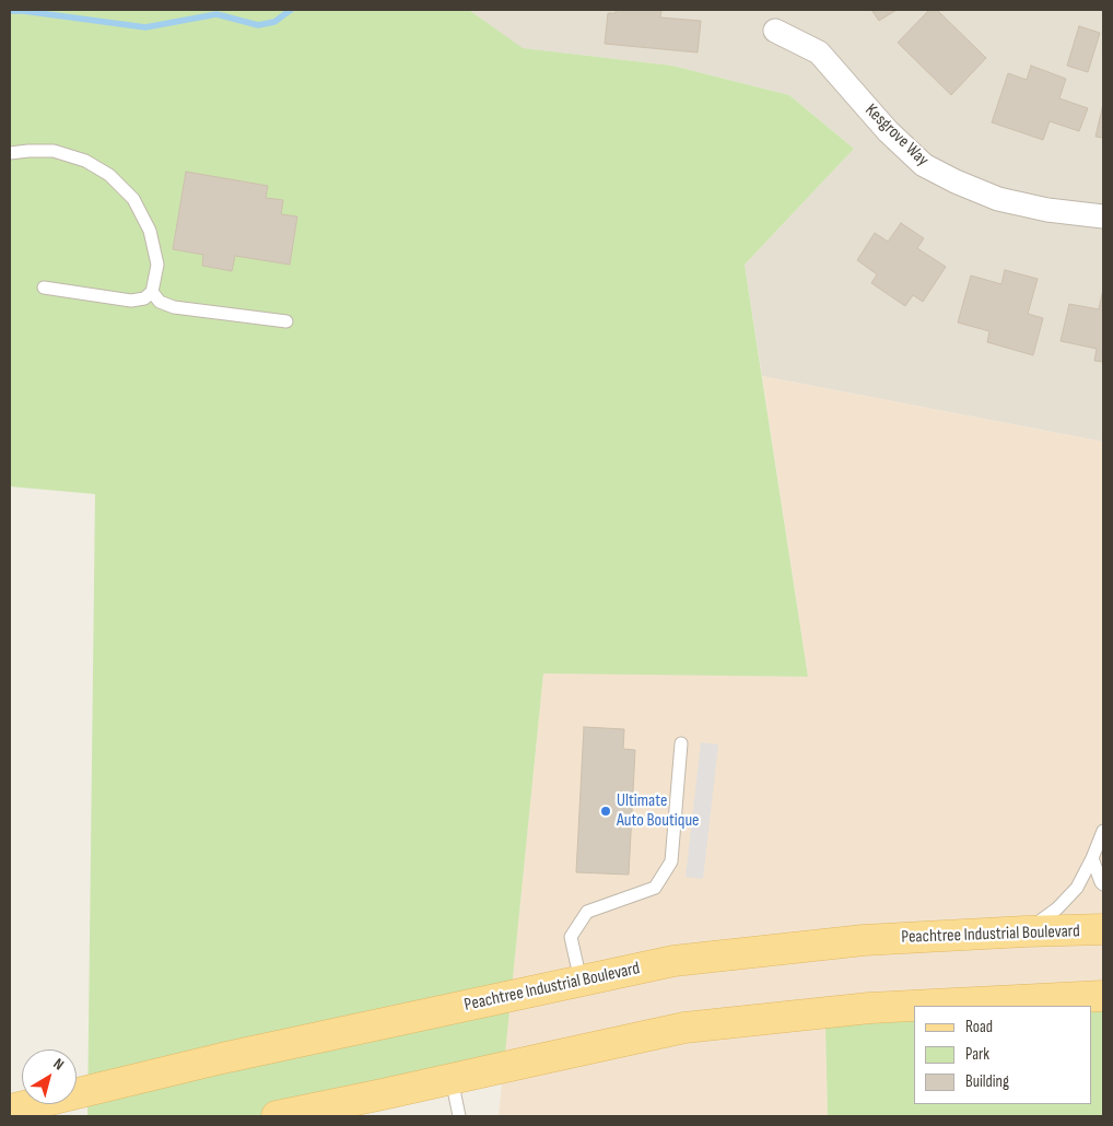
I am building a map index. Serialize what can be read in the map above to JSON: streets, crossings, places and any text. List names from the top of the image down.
{
  "streets": {
    "main road": ["Peachtree Industrial Boulevard"],
    "street": ["Kesgrove Way"]
  },
  "places": ["Ultimate Auto Boutique"],
  "legend": ["Road", "Park", "Building"],
  "north": "top right"
}
